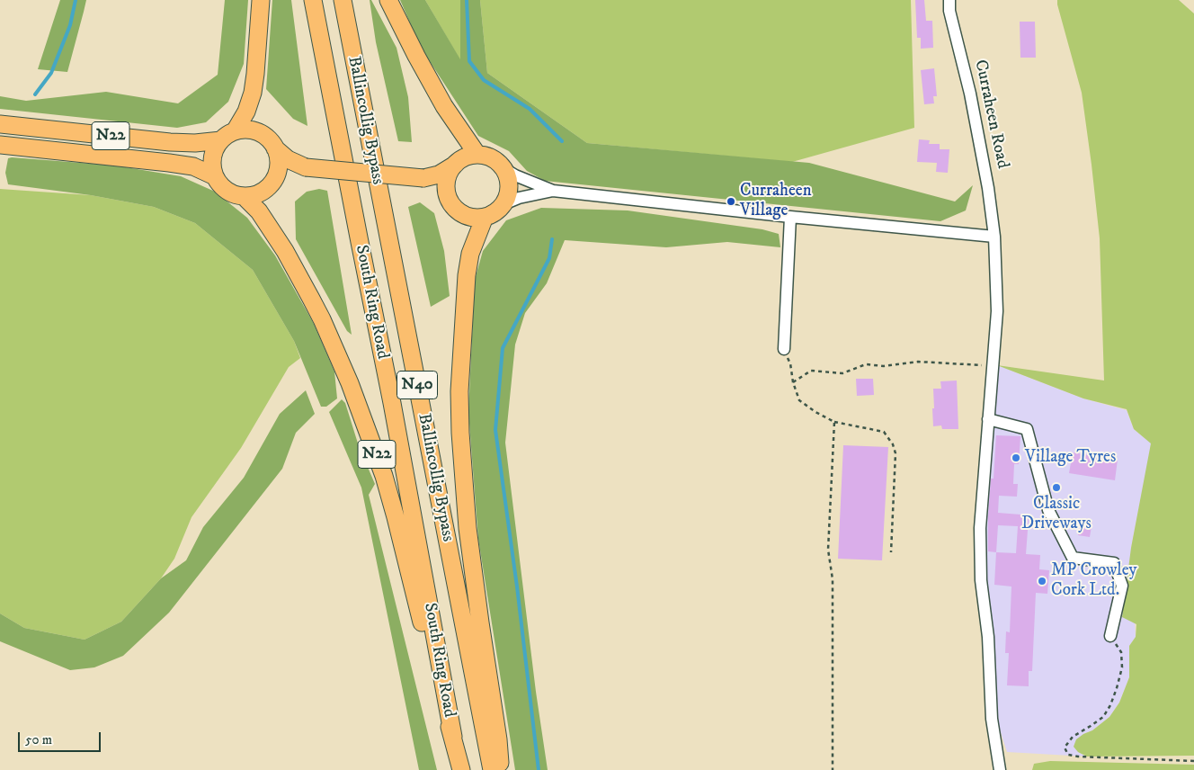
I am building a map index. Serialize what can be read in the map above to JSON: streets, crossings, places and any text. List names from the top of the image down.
{
  "streets": {
    "highway": [
      "Ballincollig Bypass",
      "N22",
      "South Ring Road",
      "N40"
    ],
    "street": ["Curraheen Road"]
  },
  "crossings": [
    ["N22", "South Ring Road"]
  ],
  "places": [
    "Curraheen Village",
    "Village Tyres",
    "Classic Driveways",
    "MP Crowley Cork Ltd."
  ],
  "scale_bar": "50 m"
}
